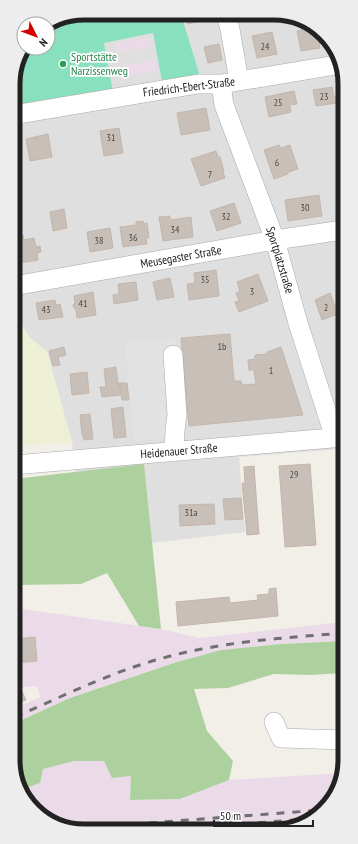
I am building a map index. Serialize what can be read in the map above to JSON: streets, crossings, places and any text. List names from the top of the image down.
{
  "streets": {
    "street": [
      "Friedrich-Ebert-Straße",
      "Meusegaster Straße",
      "Sportplatzstraße",
      "Heidenauer Straße"
    ]
  },
  "crossings": [
    ["Friedrich-Ebert-Straße", "Sportplatzstraße"],
    ["Meusegaster Straße", "Sportplatzstraße"]
  ],
  "places": ["Sportstätte Narzissenweg"],
  "house_numbers": [
    "24",
    "23",
    "25",
    "31",
    "6",
    "7",
    "30",
    "32",
    "34",
    "36",
    "38",
    "35",
    "3",
    "41",
    "2",
    "43",
    "1b",
    "1",
    "29",
    "31a"
  ],
  "scale_bar": "50 m",
  "north": "bottom right"
}
